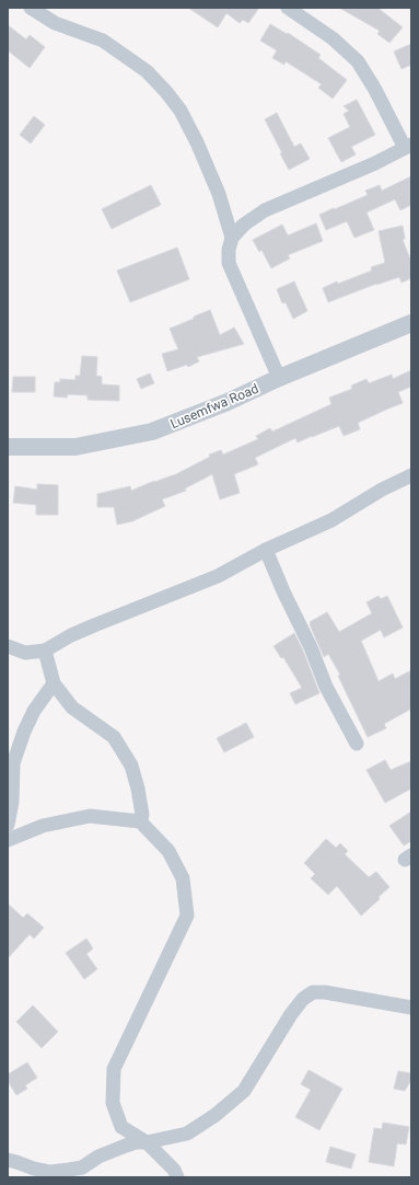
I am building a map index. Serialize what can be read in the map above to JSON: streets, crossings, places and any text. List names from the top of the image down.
{
  "streets": {
    "street": ["Lusemfwa Road"]
  }
}
